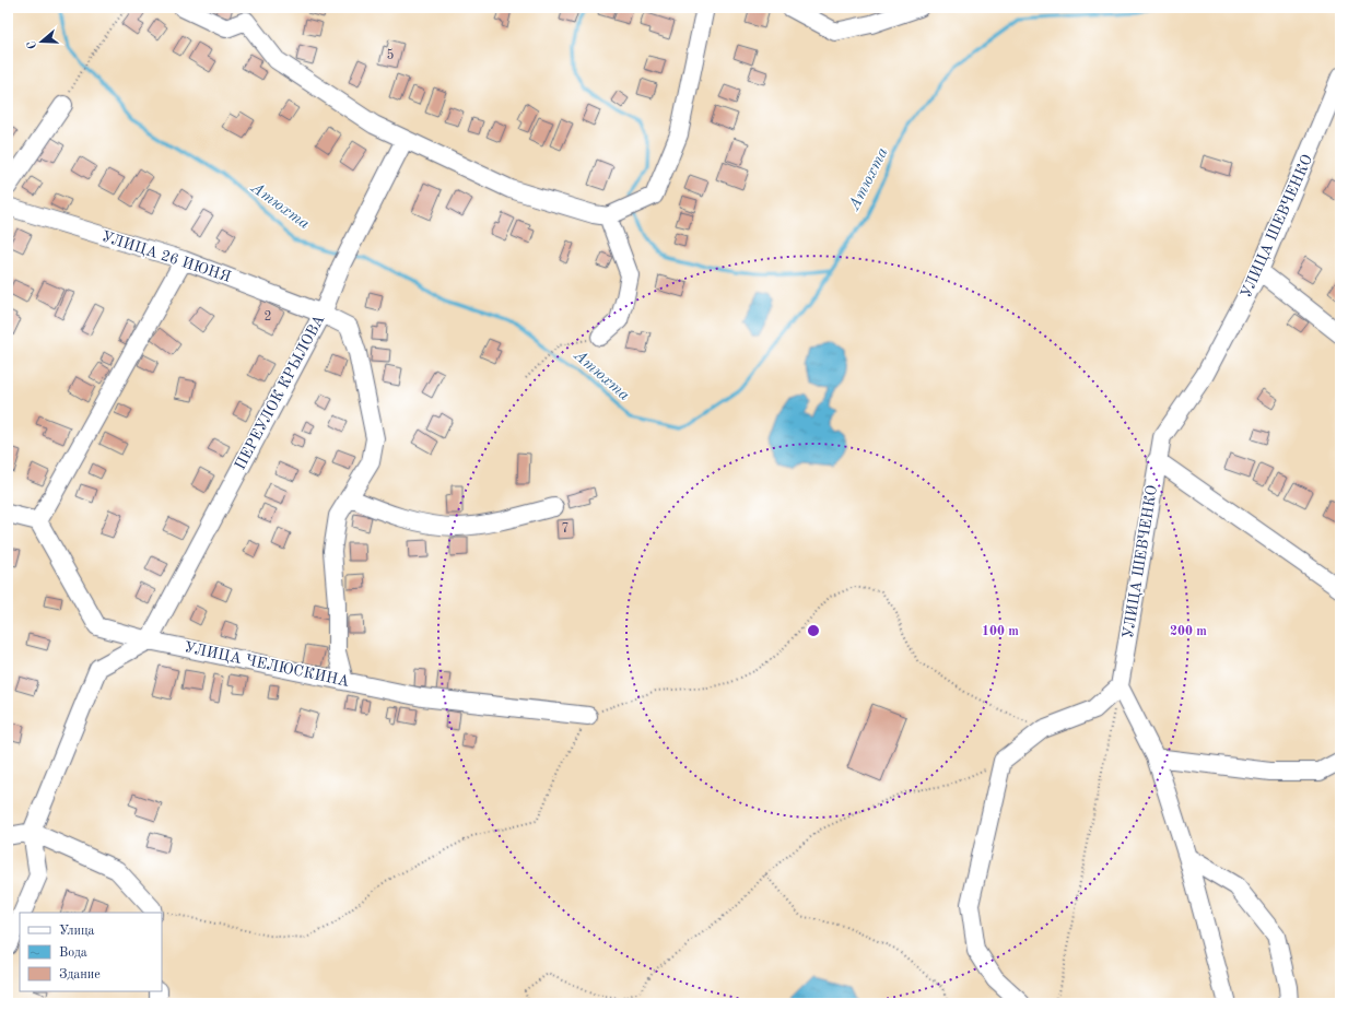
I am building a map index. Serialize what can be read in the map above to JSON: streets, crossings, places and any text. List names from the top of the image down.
{
  "streets": {
    "street": [
      "УЛИЦА ШЕВЧЕНКО",
      "УЛИЦА 26 ИЮНЯ",
      "ПЕРЕУЛОК КРЫЛОВА",
      "УЛИЦА ЧЕЛЮСКИНА"
    ]
  },
  "crossings": [
    ["УЛИЦА 26 ИЮНЯ", "ПЕРЕУЛОК КРЫЛОВА"],
    ["ПЕРЕУЛОК КРЫЛОВА", "УЛИЦА ЧЕЛЮСКИНА"]
  ],
  "water": ["Атюхта"],
  "house_numbers": ["5", "2", "7"],
  "legend": ["Улица", "Вода", "Здание"],
  "north": "left",
  "rings": ["100 m", "200 m"]
}
